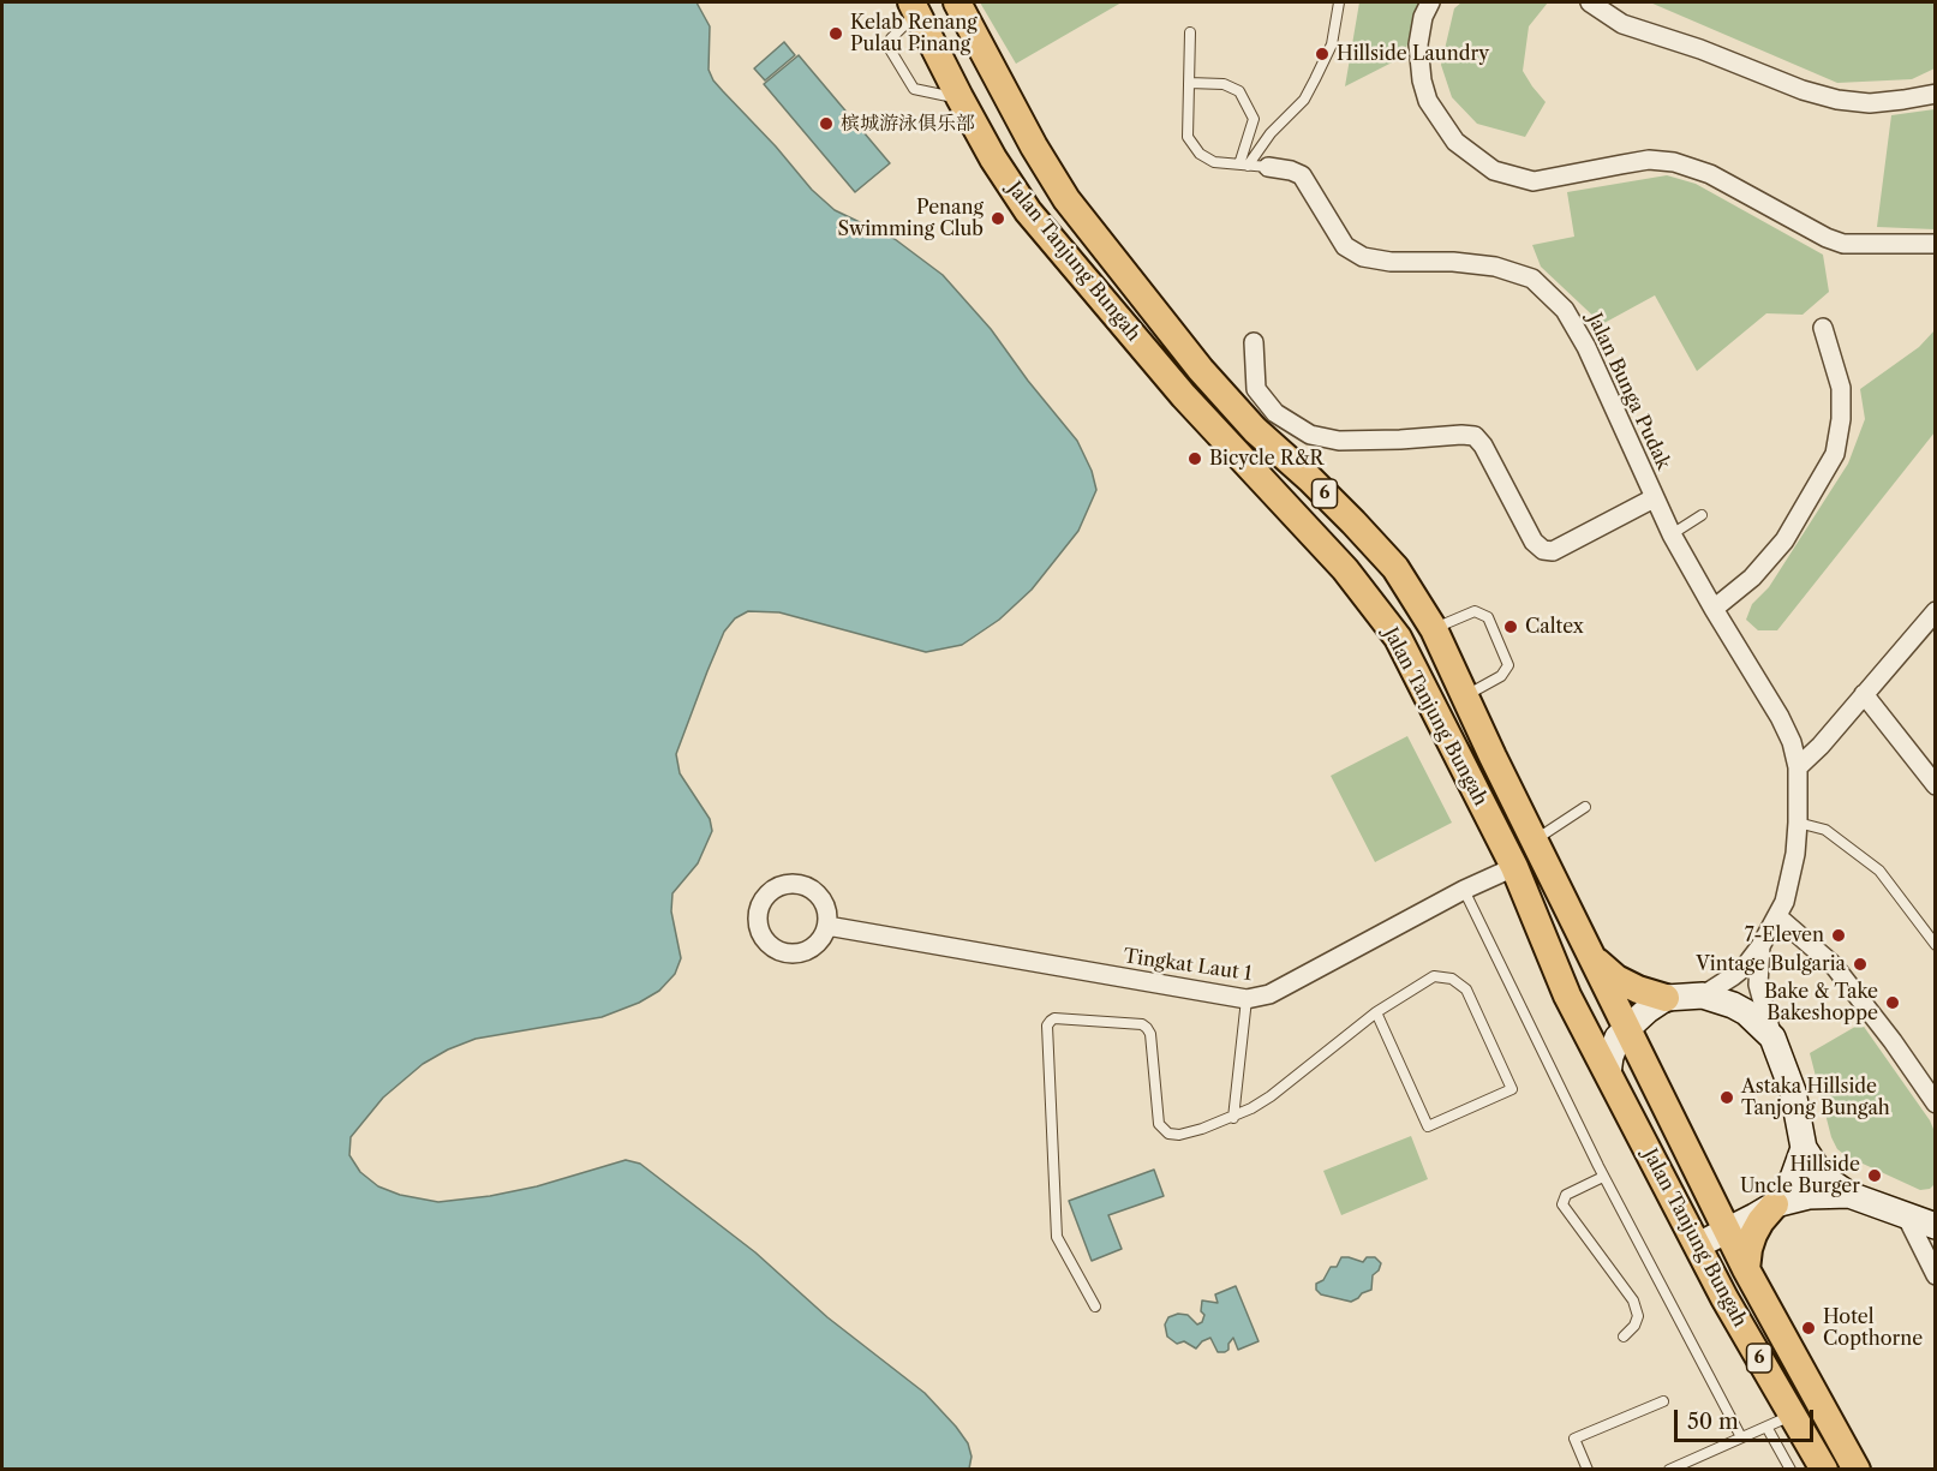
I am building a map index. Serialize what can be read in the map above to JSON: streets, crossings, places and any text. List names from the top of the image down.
{
  "streets": {
    "main road": ["Jalan Tanjung Bungah", "6"],
    "street": ["Jalan Bunga Pudak", "Tingkat Laut 1"]
  },
  "crossings": [
    ["Jalan Tanjung Bungah", "Tingkat Laut 1"]
  ],
  "places": [
    "Kelab Renang Pulau Pinang",
    "Hillside Laundry",
    "槟城游泳俱乐部",
    "Penang Swimming Club",
    "Bicycle R&R",
    "Caltex",
    "7-Eleven",
    "Vintage Bulgaria",
    "Bake & Take Bakeshoppe",
    "Astaka Hillside Tanjong Bungah",
    "Hillside Uncle Burger",
    "Hotel Copthorne"
  ],
  "scale_bar": "50 m"
}
